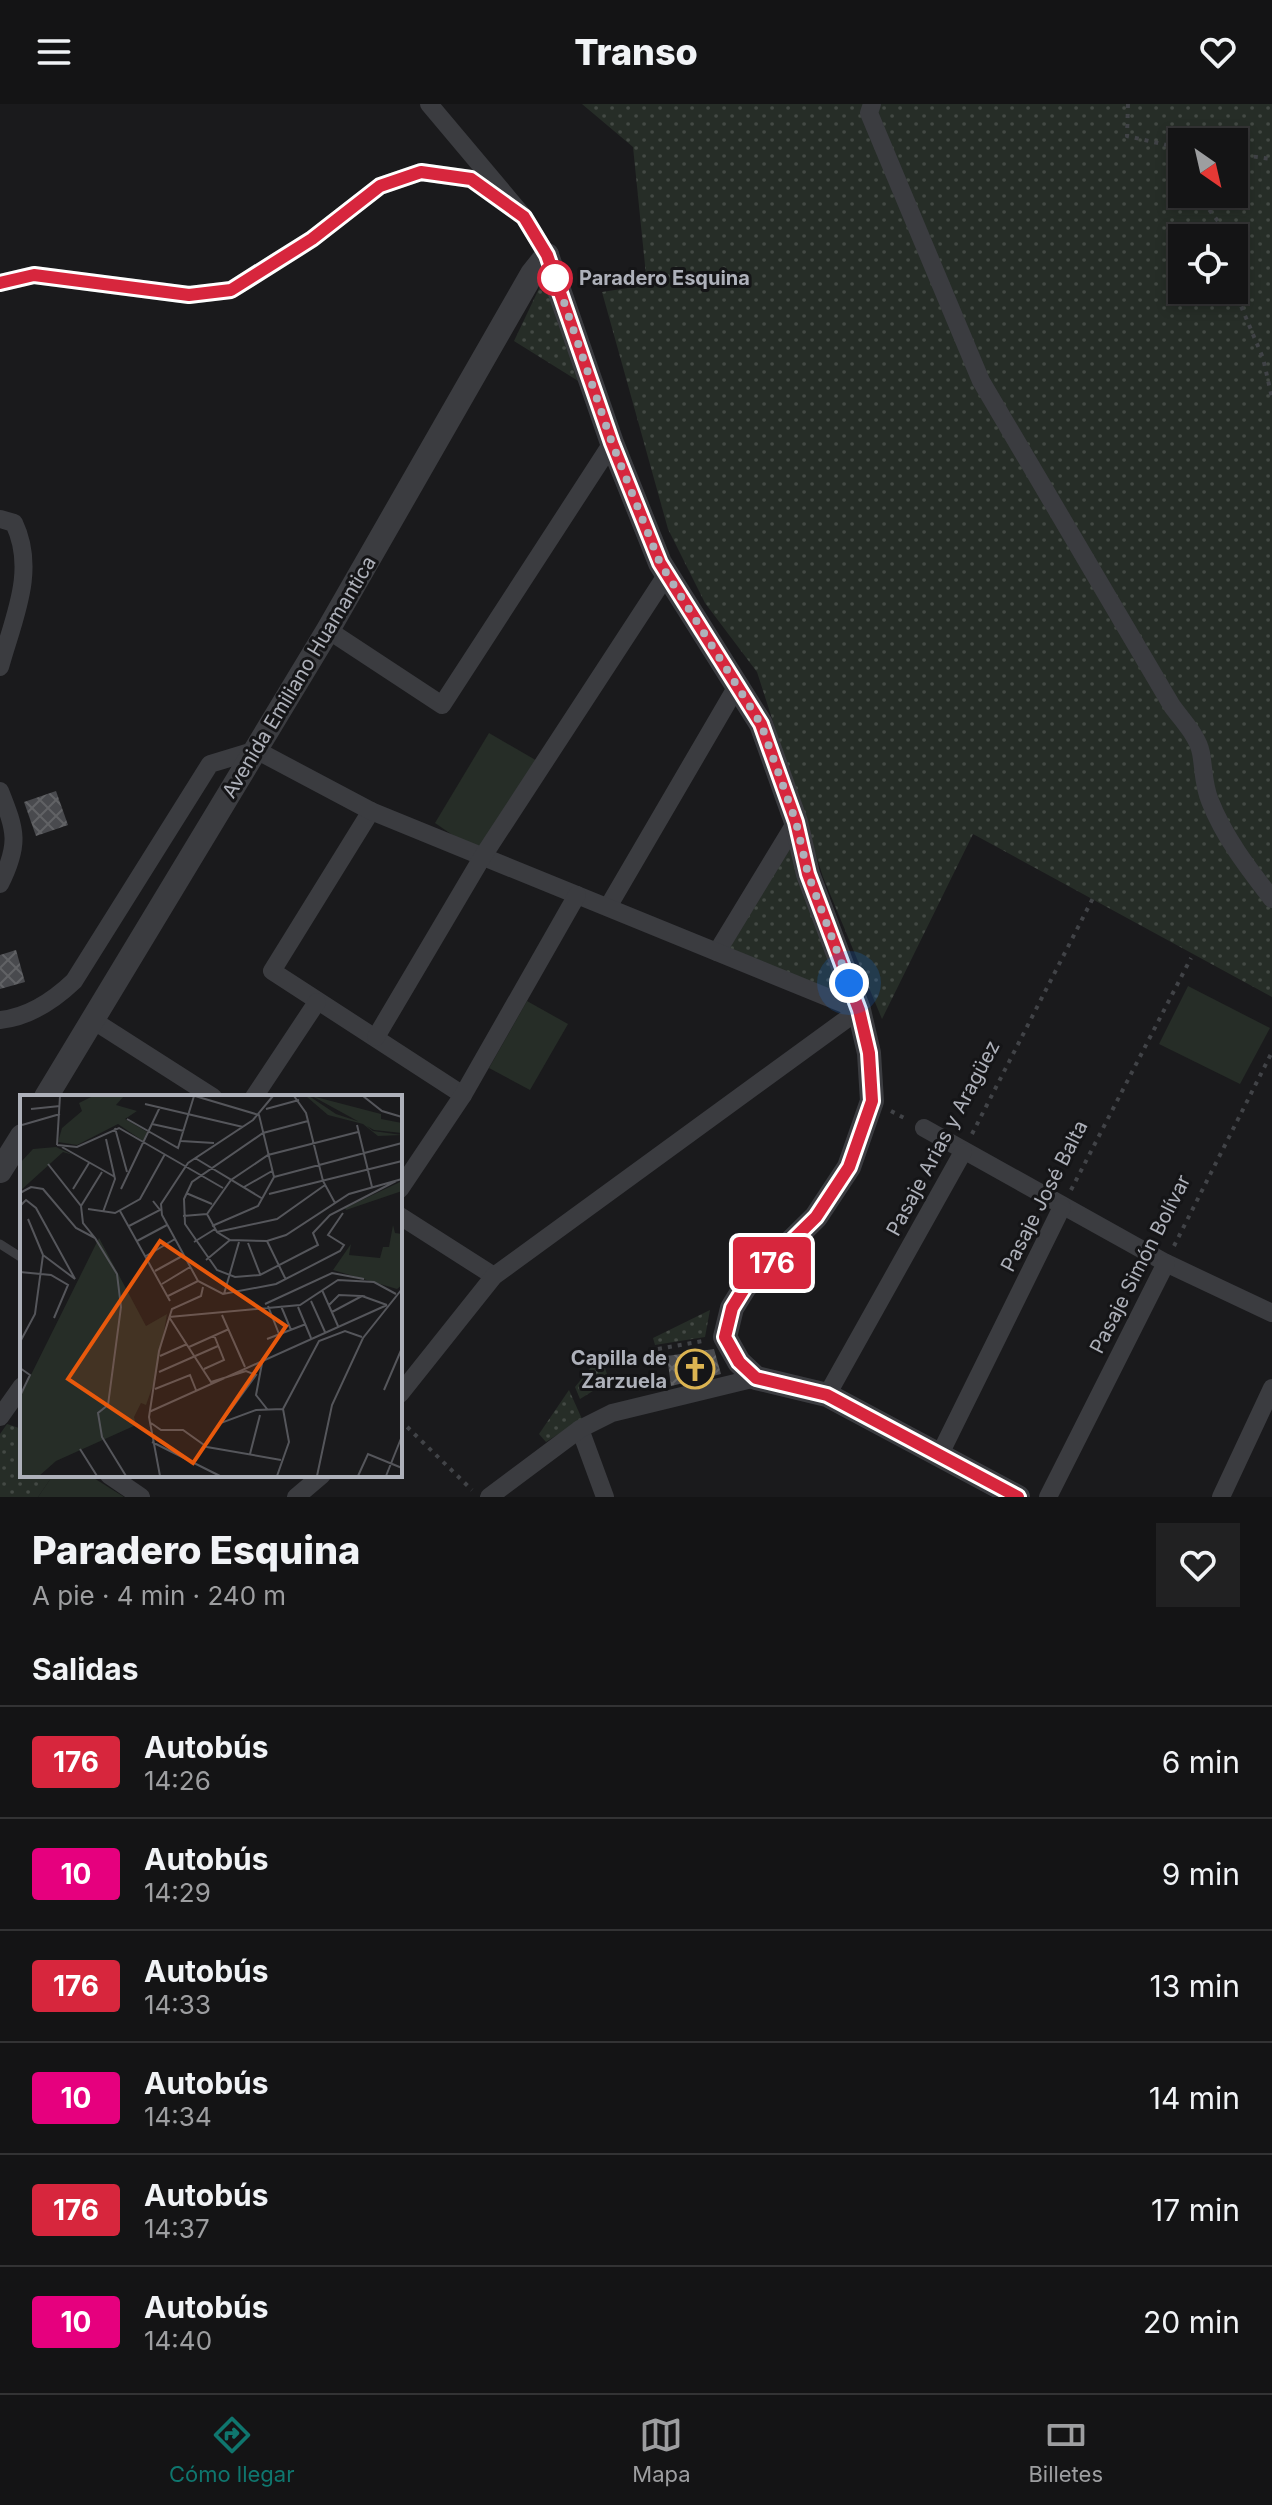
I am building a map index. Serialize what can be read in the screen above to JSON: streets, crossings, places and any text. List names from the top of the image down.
{
  "streets": {
    "street": [
      "Avenida Emiliano Huamantica",
      "Pasaje Arias y Aragüez",
      "Pasaje José Balta",
      "Pasaje Simón Bolívar"
    ]
  },
  "places": {
    "other": ["Paradero Esquina"],
    "church": ["Capilla de Zarzuela"]
  },
  "lines": ["bus line 176"],
  "north": "bottom right",
  "page": {
    "header": "Transo",
    "on_map": "176",
    "heading": [
      ["Paradero Esquina", "A pie · 4 min · 240 m"],
      "Salidas"
    ],
    "list": [
      {
        "mark": "176",
        "name": "Autobús",
        "note": "14:26",
        "value": "6 min"
      },
      {
        "mark": "10",
        "name": "Autobús",
        "note": "14:29",
        "value": "9 min"
      },
      {
        "mark": "176",
        "name": "Autobús",
        "note": "14:33",
        "value": "13 min"
      },
      {
        "mark": "10",
        "name": "Autobús",
        "note": "14:34",
        "value": "14 min"
      },
      {
        "mark": "176",
        "name": "Autobús",
        "note": "14:37",
        "value": "17 min"
      },
      {
        "mark": "10",
        "name": "Autobús",
        "note": "14:40",
        "value": "20 min"
      }
    ],
    "tabs": ["Cómo llegar", "Mapa", "Billetes"]
  }
}
